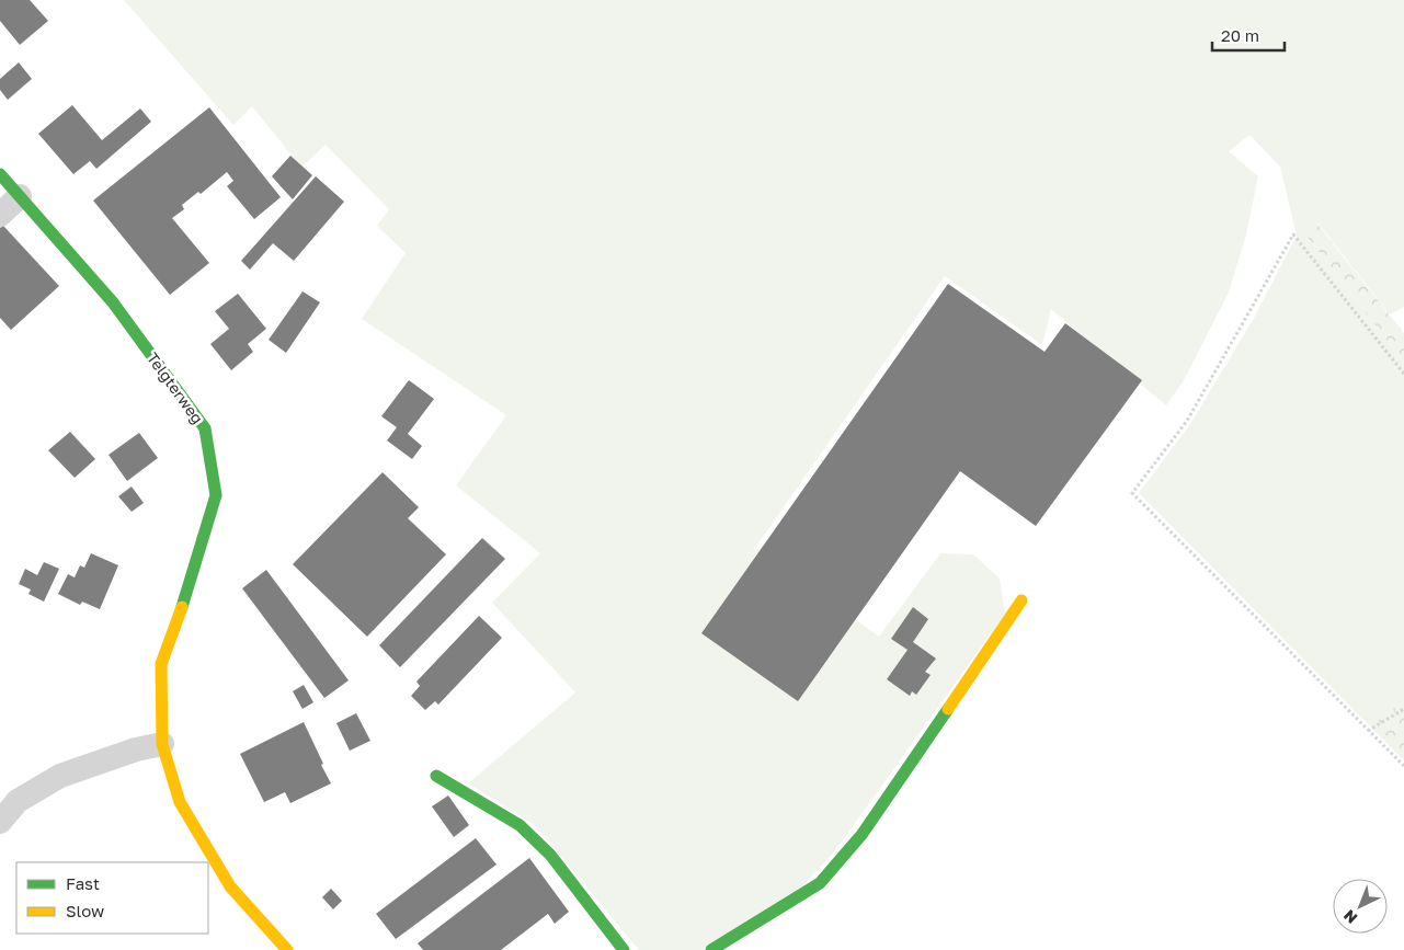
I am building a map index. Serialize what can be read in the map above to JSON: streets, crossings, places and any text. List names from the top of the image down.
{
  "streets": {
    "street": ["Telgterweg"]
  },
  "legend": ["Fast", "Slow"],
  "scale_bar": "20 m",
  "north": "bottom left"
}
